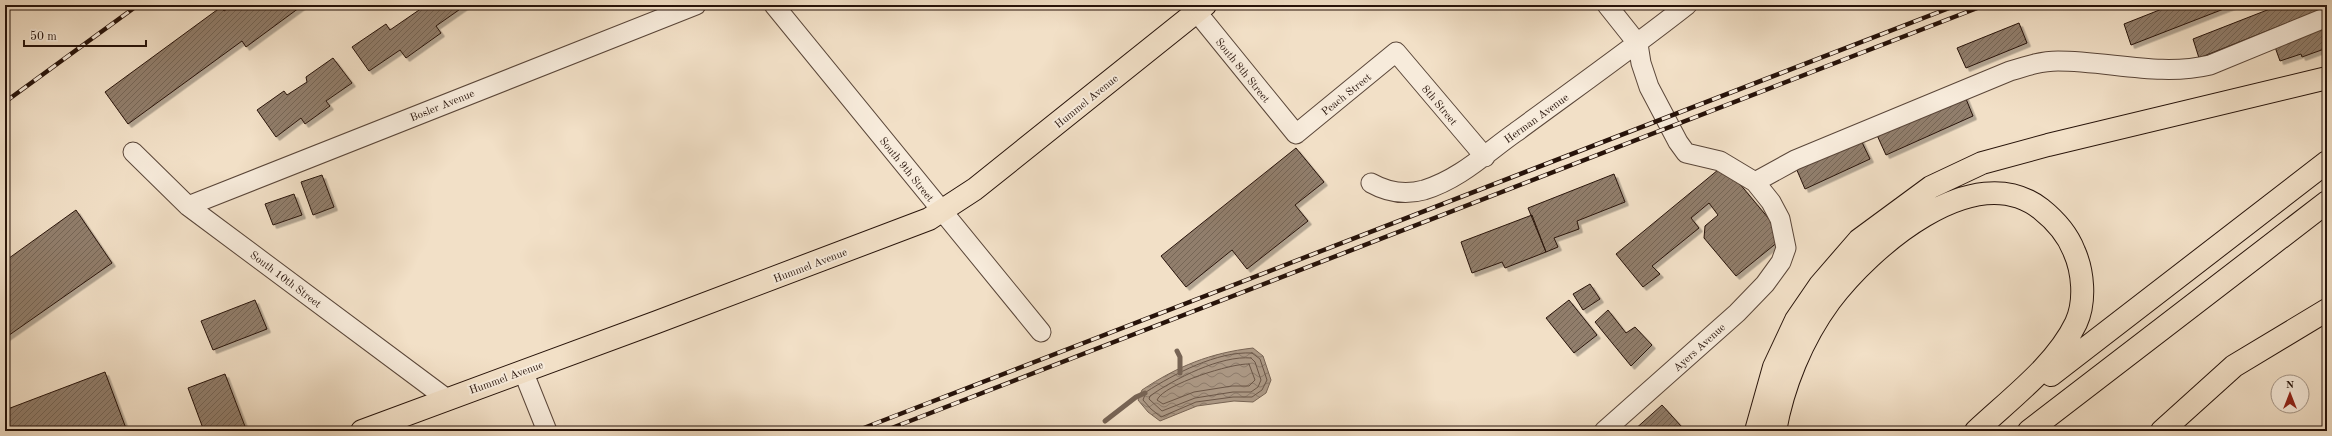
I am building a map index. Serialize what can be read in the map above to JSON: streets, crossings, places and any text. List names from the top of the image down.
{
  "streets": {
    "main road": ["Hummel Avenue"],
    "street": [
      "South 8th Street",
      "Peach Street",
      "Bosler Avenue",
      "8th Street",
      "Herman Avenue",
      "South 9th Street",
      "South 10th Street",
      "Ayers Avenue"
    ]
  },
  "crossings": [
    ["South 8th Street", "Peach Street"],
    ["South 8th Street", "Hummel Avenue"],
    ["Peach Street", "8th Street"],
    ["Hummel Avenue", "South 9th Street"],
    ["Hummel Avenue", "South 10th Street"],
    ["Bosler Avenue", "South 10th Street"],
    ["8th Street", "Herman Avenue"]
  ],
  "scale_bar": "50 m",
  "north": "top"
}
